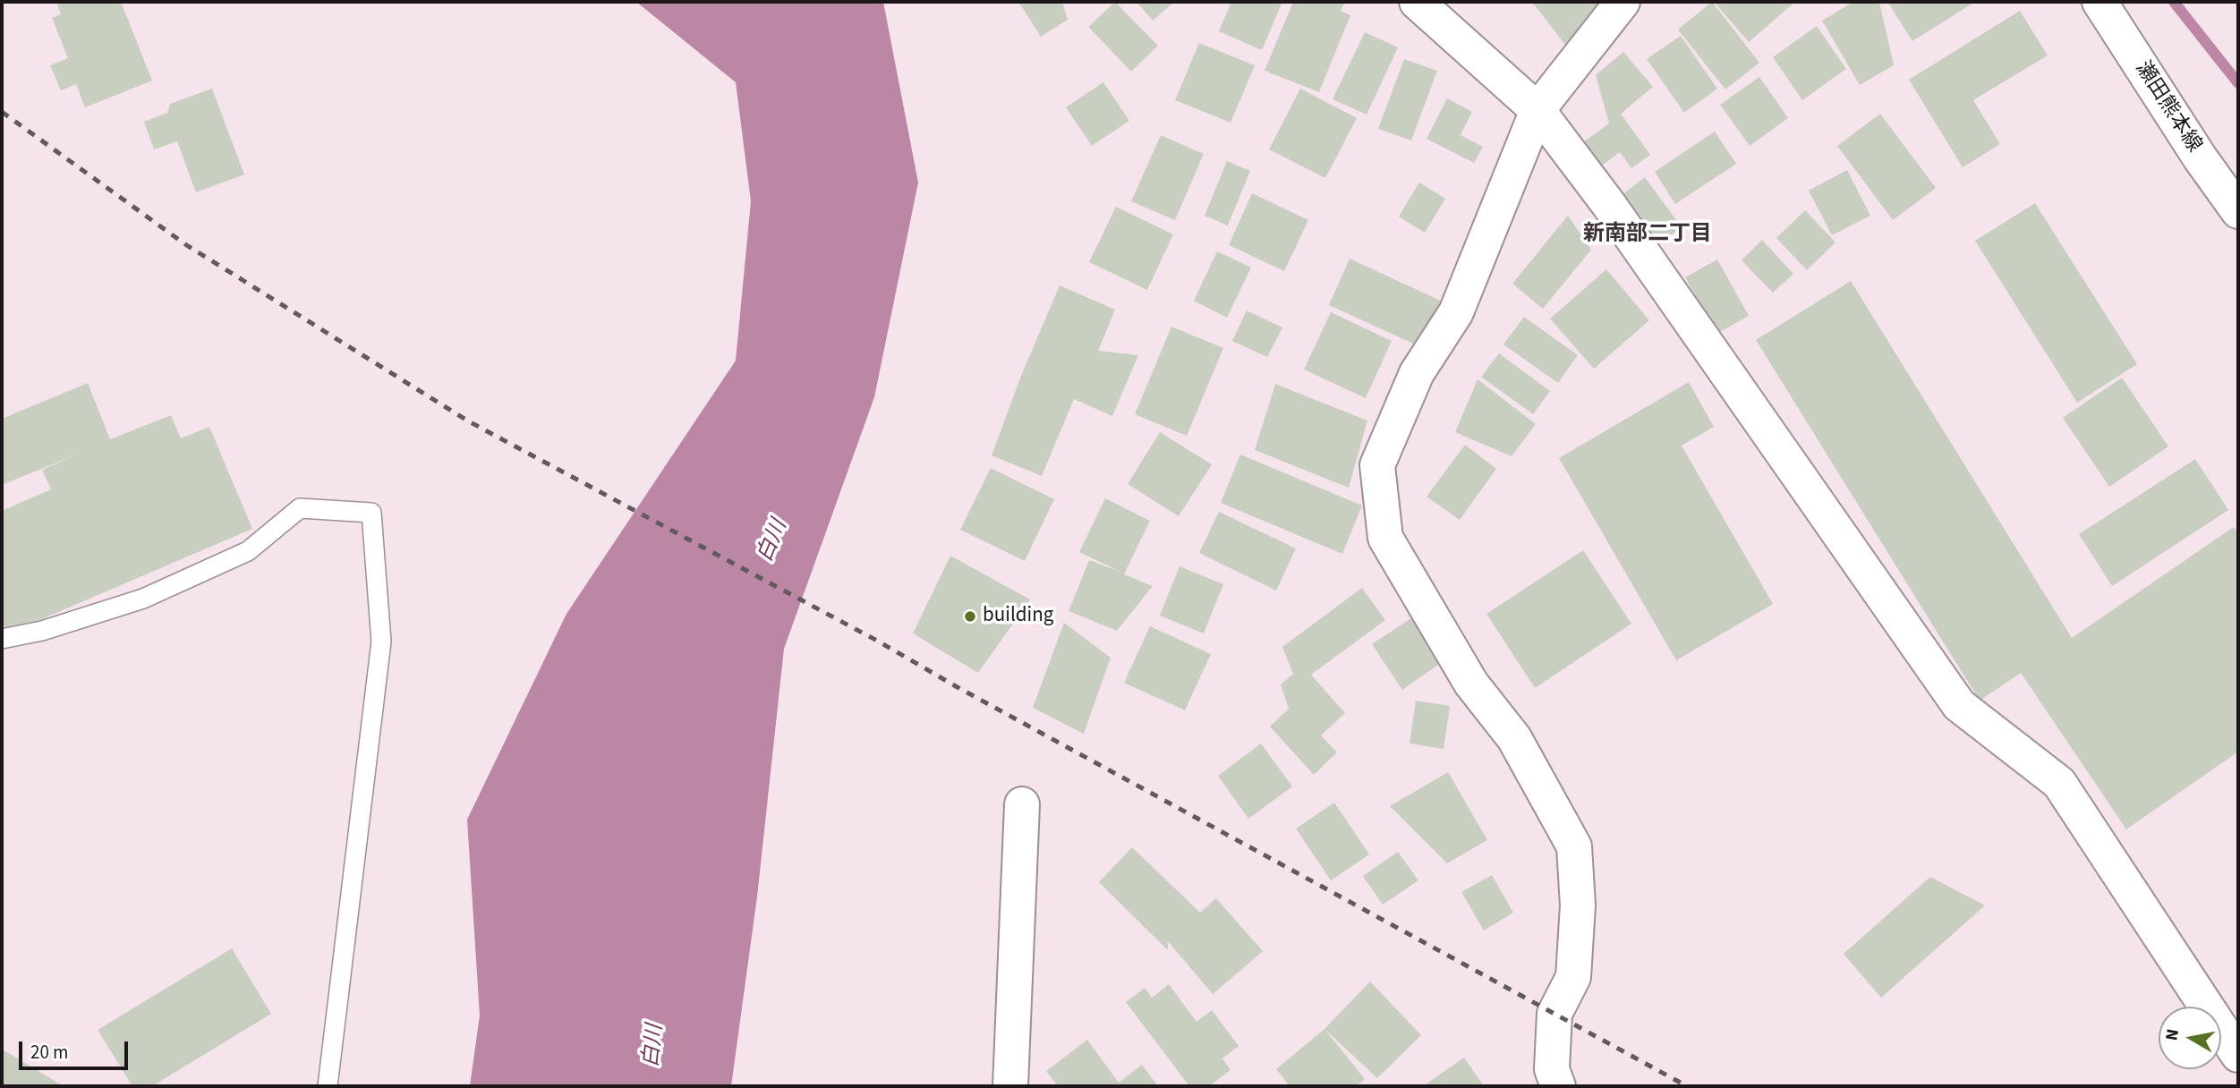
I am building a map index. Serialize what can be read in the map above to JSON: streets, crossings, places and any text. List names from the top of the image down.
{
  "streets": {
    "street": ["瀬田熊本線"]
  },
  "districts": ["新南部二丁目"],
  "water": ["白川"],
  "places": ["building"],
  "scale_bar": "20 m",
  "north": "left"
}
